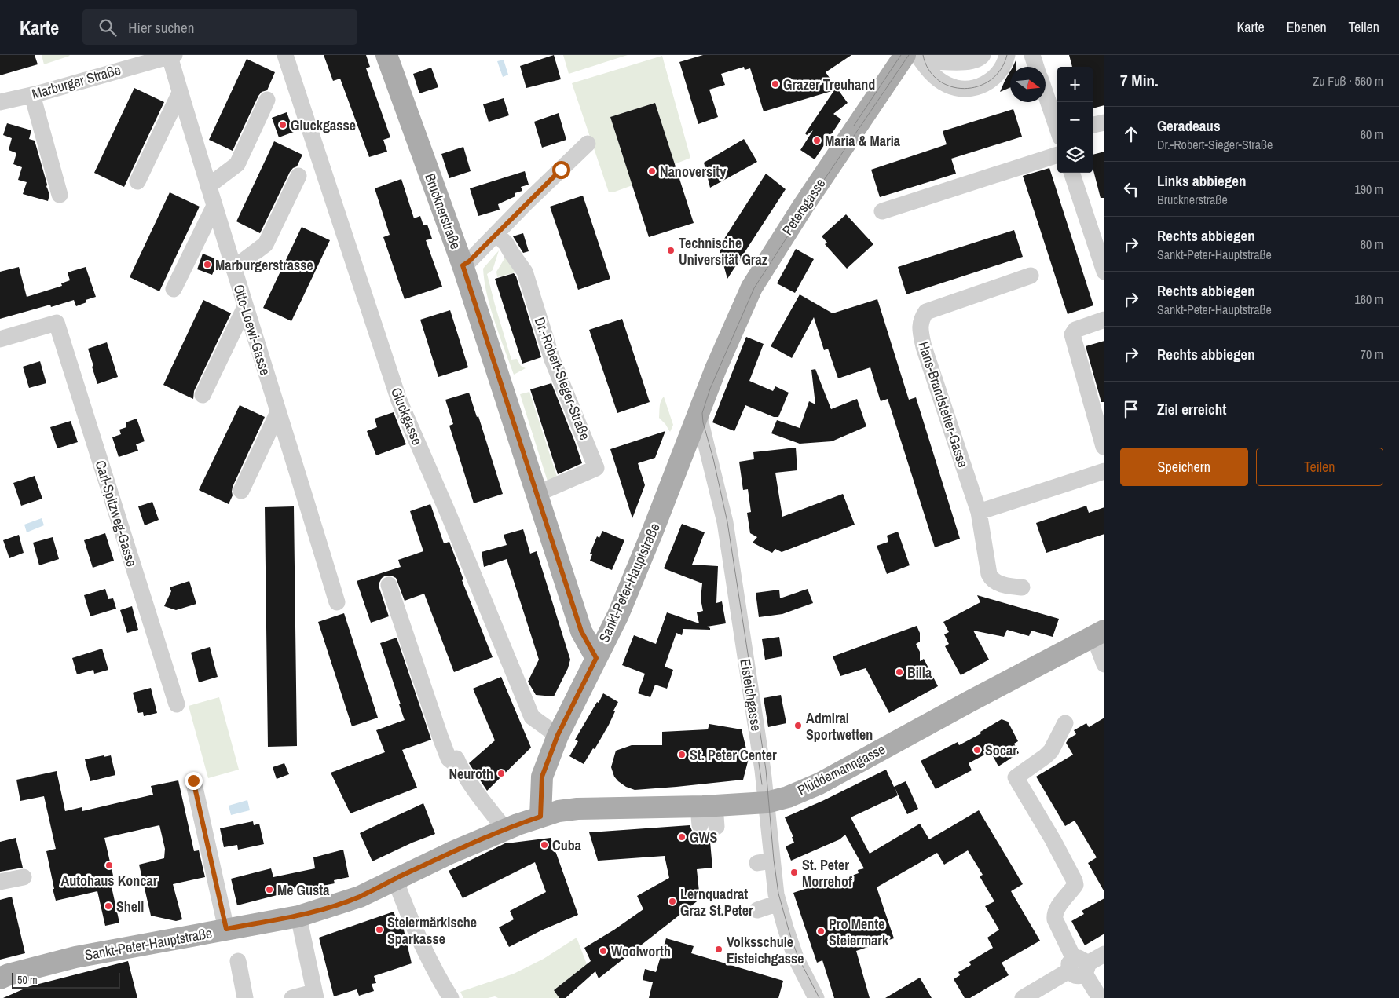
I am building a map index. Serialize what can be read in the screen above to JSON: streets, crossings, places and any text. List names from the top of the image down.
{
  "streets": {
    "main road": [
      "Petersgasse",
      "Brucknerstraße",
      "Sankt-Peter-Hauptstraße",
      "Plüddemanngasse"
    ],
    "street": [
      "Marburger Straße",
      "Otto-Loewi-Gasse",
      "Dr.-Robert-Sieger-Straße",
      "Hans-Brandstetter-Gasse",
      "Gluckgasse",
      "Carl-Spitzweg-Gasse",
      "Eisteichgasse"
    ]
  },
  "crossings": [
    ["Marburger Straße", "Otto-Loewi-Gasse"],
    ["Petersgasse", "Sankt-Peter-Hauptstraße"],
    ["Petersgasse", "Eisteichgasse"],
    ["Brucknerstraße", "Dr.-Robert-Sieger-Straße"],
    ["Brucknerstraße", "Sankt-Peter-Hauptstraße"],
    ["Gluckgasse", "Sankt-Peter-Hauptstraße"],
    ["Sankt-Peter-Hauptstraße", "Eisteichgasse"],
    ["Sankt-Peter-Hauptstraße", "Plüddemanngasse"],
    ["Eisteichgasse", "Plüddemanngasse"]
  ],
  "places": [
    "Grazer Treuhand",
    "Gluckgasse",
    "Maria & Maria",
    "Nanoversity",
    "Technische Universität Graz",
    "Marburgerstrasse",
    "Billa",
    "Admiral Sportwetten",
    "Socar",
    "St. Peter Center",
    "Neuroth",
    "GWS",
    "Cuba",
    "Autohaus Koncar",
    "St. Peter Morrehof",
    "Me Gusta",
    "Lernquadrat Graz St.Peter",
    "Shell",
    "Steiermärkische Sparkasse",
    "Pro Mente Steiermark",
    "Volksschule Eisteichgasse",
    "Woolworth"
  ],
  "scale_bar": "50 m",
  "north": "right",
  "page": {
    "header": "Karte",
    "search": "Hier suchen",
    "nav": ["Karte", "Ebenen", "Teilen"],
    "heading": ["7 Min.", "Zu Fuß · 560 m"],
    "map_buttons": ["+", "−"],
    "list": [
      ["Geradeaus", "Dr.-Robert-Sieger-Straße", "60 m"],
      ["Links abbiegen", "Brucknerstraße", "190 m"],
      ["Rechts abbiegen", "Sankt-Peter-Hauptstraße", "80 m"],
      ["Rechts abbiegen", "Sankt-Peter-Hauptstraße", "160 m"],
      ["Rechts abbiegen", "70 m"],
      "Ziel erreicht"
    ],
    "buttons": ["Speichern", "Teilen"],
    "scale": "50 m"
  }
}
